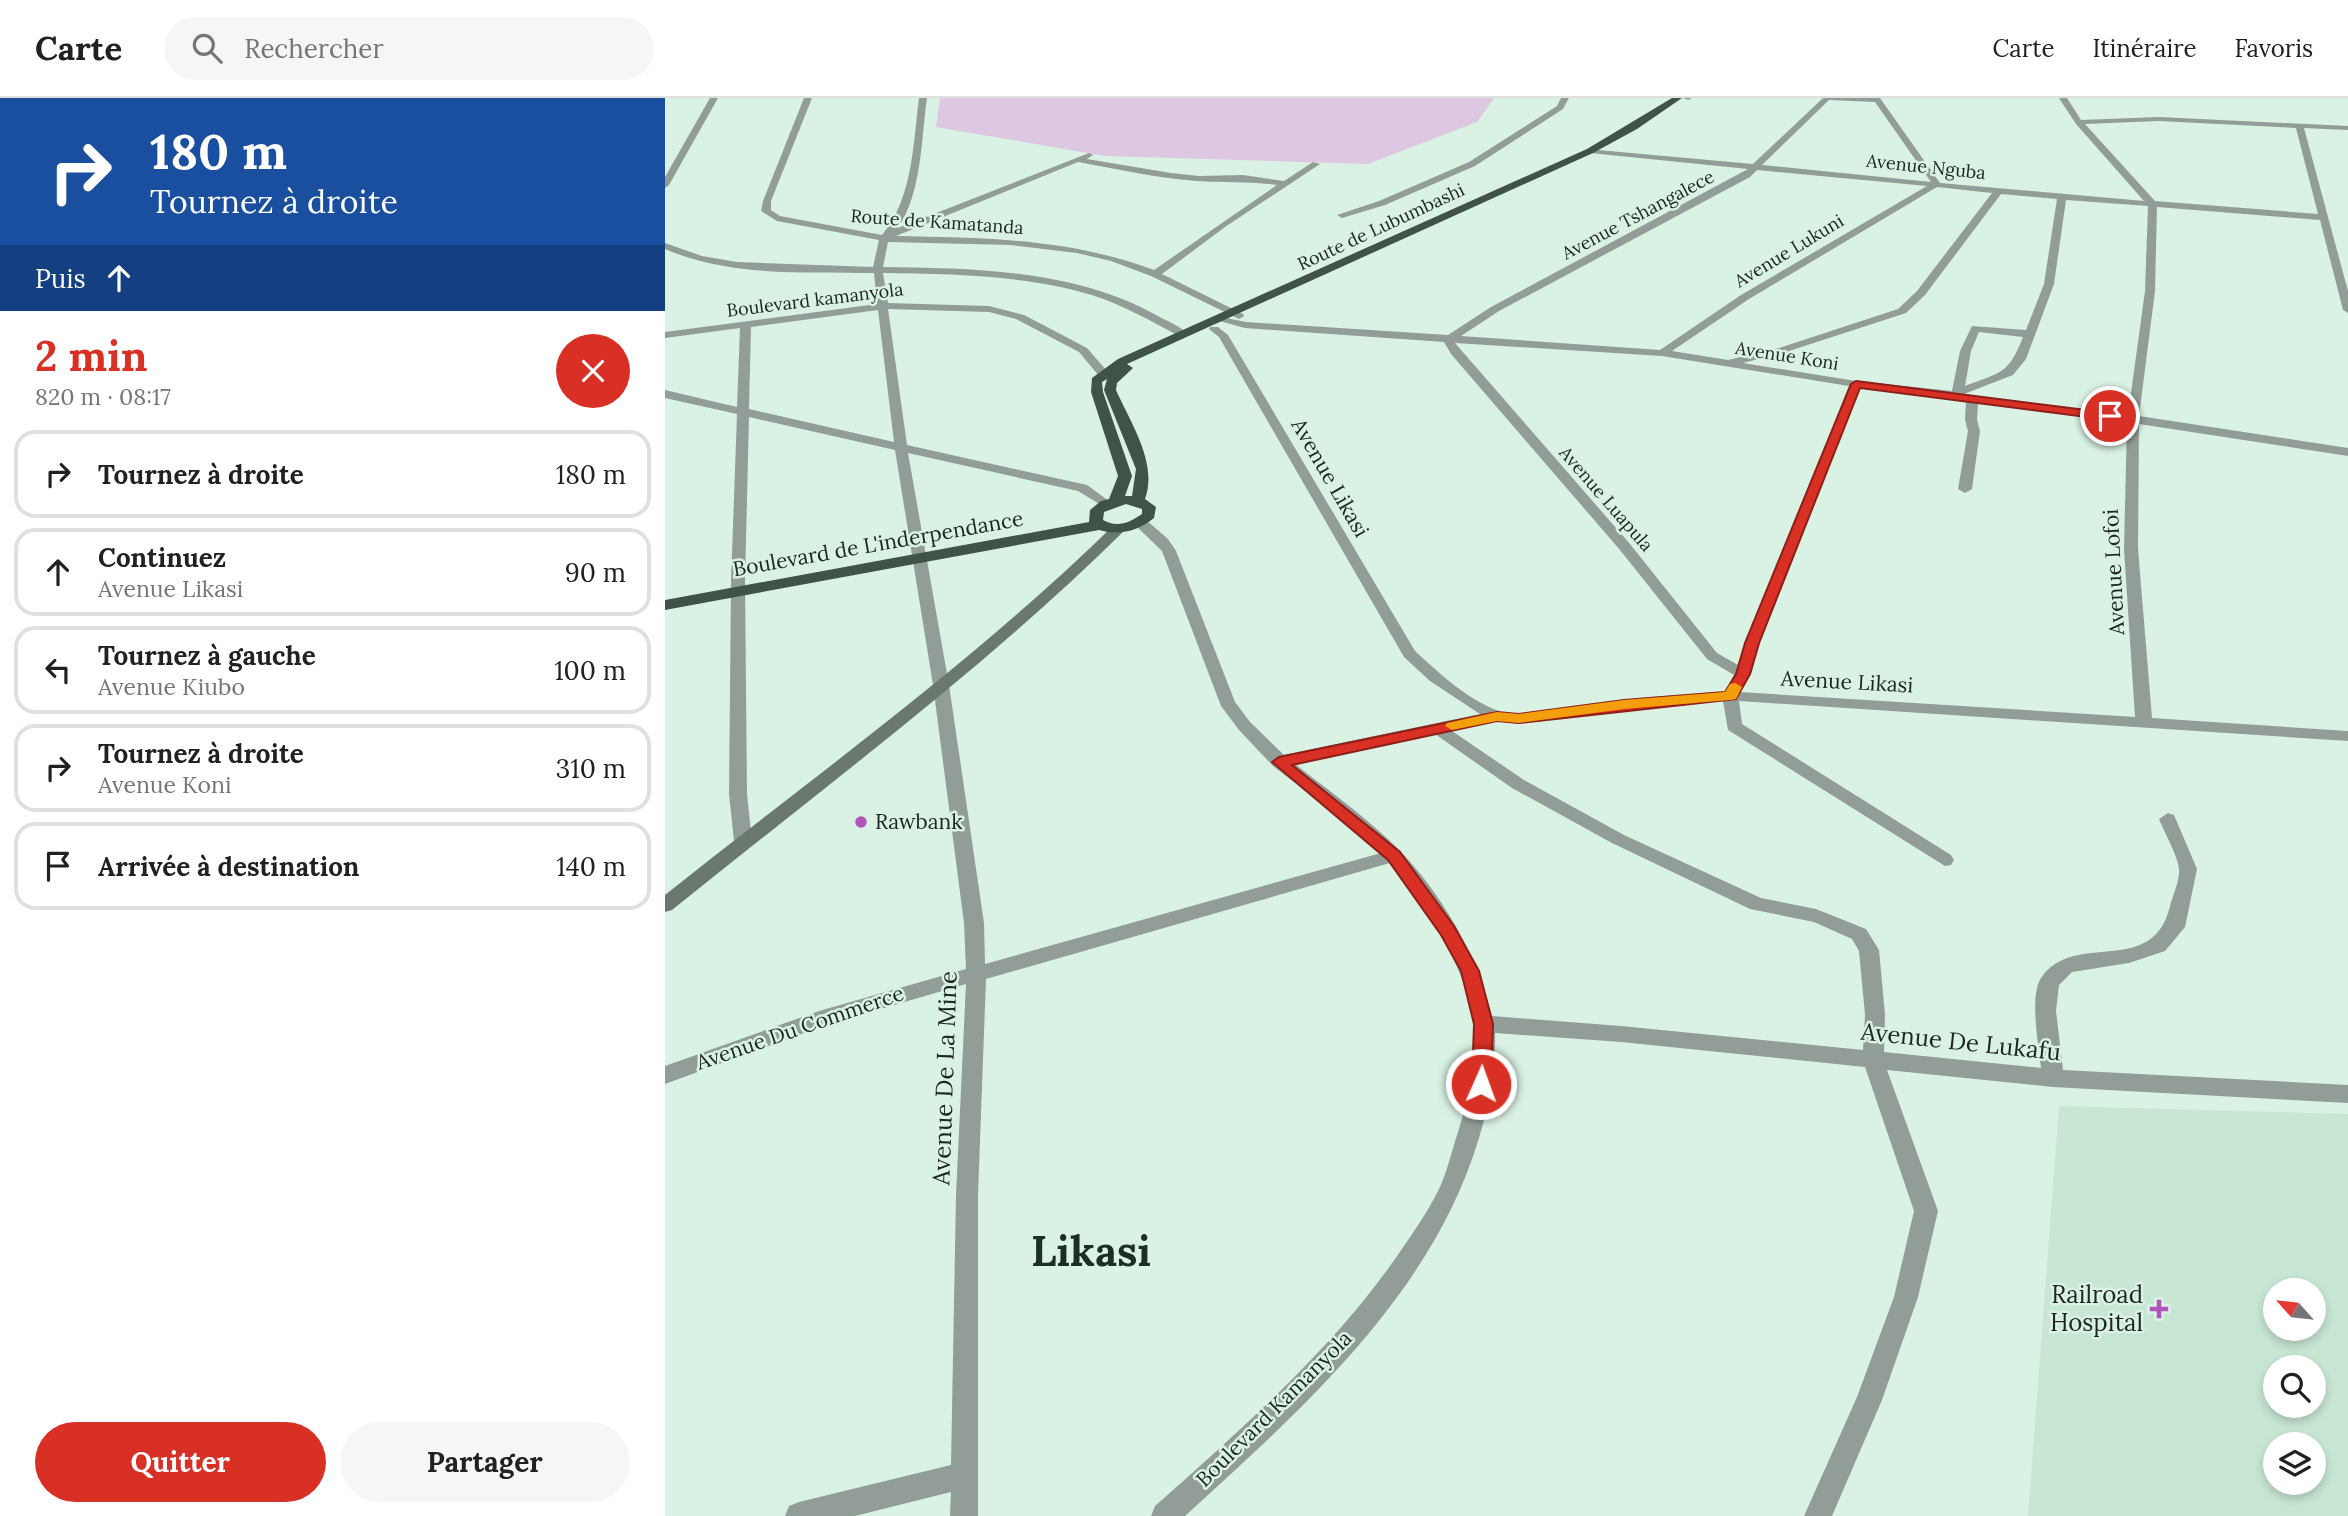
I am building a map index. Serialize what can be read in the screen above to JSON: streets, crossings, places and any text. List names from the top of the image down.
{
  "streets": {
    "highway": ["Route de Lubumbashi", "Boulevard de L'inderpendance"],
    "street": [
      "Avenue Nguba",
      "Avenue Tshangalece",
      "Route de Kamatanda",
      "Avenue Lukuni",
      "Boulevard kamanyola",
      "Avenue Koni",
      "Avenue Likasi",
      "Avenue Luapula",
      "Avenue Lofoi",
      "Avenue Du Commerce",
      "Avenue De Lukafu",
      "Avenue De La Mine",
      "Boulevard Kamanyola"
    ]
  },
  "crossings": [
    ["Avenue Nguba", "Avenue Tshangalece"],
    ["Avenue Nguba", "Route de Lubumbashi"],
    ["Avenue Nguba", "Avenue Lukuni"],
    ["Avenue Nguba", "Avenue Lofoi"],
    ["Avenue Tshangalece", "Avenue Koni"],
    ["Avenue Tshangalece", "Avenue Luapula"],
    ["Route de Kamatanda", "Route de Lubumbashi"],
    ["Route de Kamatanda", "Avenue Koni"],
    ["Route de Kamatanda", "Avenue Likasi"],
    ["Route de Kamatanda", "Avenue De La Mine"],
    ["Route de Lubumbashi", "Boulevard kamanyola"],
    ["Route de Lubumbashi", "Avenue Koni"],
    ["Route de Lubumbashi", "Avenue Likasi"],
    ["Avenue Lukuni", "Avenue Koni"],
    ["Boulevard kamanyola", "Avenue De La Mine"],
    ["Avenue Koni", "Avenue Likasi"],
    ["Avenue Koni", "Avenue Luapula"],
    ["Avenue Koni", "Avenue Lofoi"],
    ["Avenue Likasi", "Avenue Lofoi"],
    ["Boulevard de L'inderpendance", "Avenue De La Mine"],
    ["Avenue Du Commerce", "Avenue De La Mine"],
    ["Avenue Du Commerce", "Boulevard Kamanyola"],
    ["Avenue De Lukafu", "Boulevard Kamanyola"]
  ],
  "districts": ["Likasi"],
  "places": {
    "other": ["Rawbank"],
    "health": ["Railroad Hospital"]
  },
  "north": "top left",
  "page": {
    "header": "Carte",
    "search": "Rechercher",
    "nav": ["Carte", "Itinéraire", "Favoris"],
    "turn": ["180 m", "Tournez à droite"],
    "then": "Puis",
    "heading": ["2 min", "820 m · 08:17"],
    "list": [
      {
        "name": "Tournez à droite",
        "value": "180 m"
      },
      {
        "name": "Continuez",
        "note": "Avenue Likasi",
        "value": "90 m"
      },
      {
        "name": "Tournez à gauche",
        "note": "Avenue Kiubo",
        "value": "100 m"
      },
      {
        "name": "Tournez à droite",
        "note": "Avenue Koni",
        "value": "310 m"
      },
      {
        "name": "Arrivée à destination",
        "value": "140 m"
      }
    ],
    "buttons": ["Quitter", "Partager"]
  }
}
